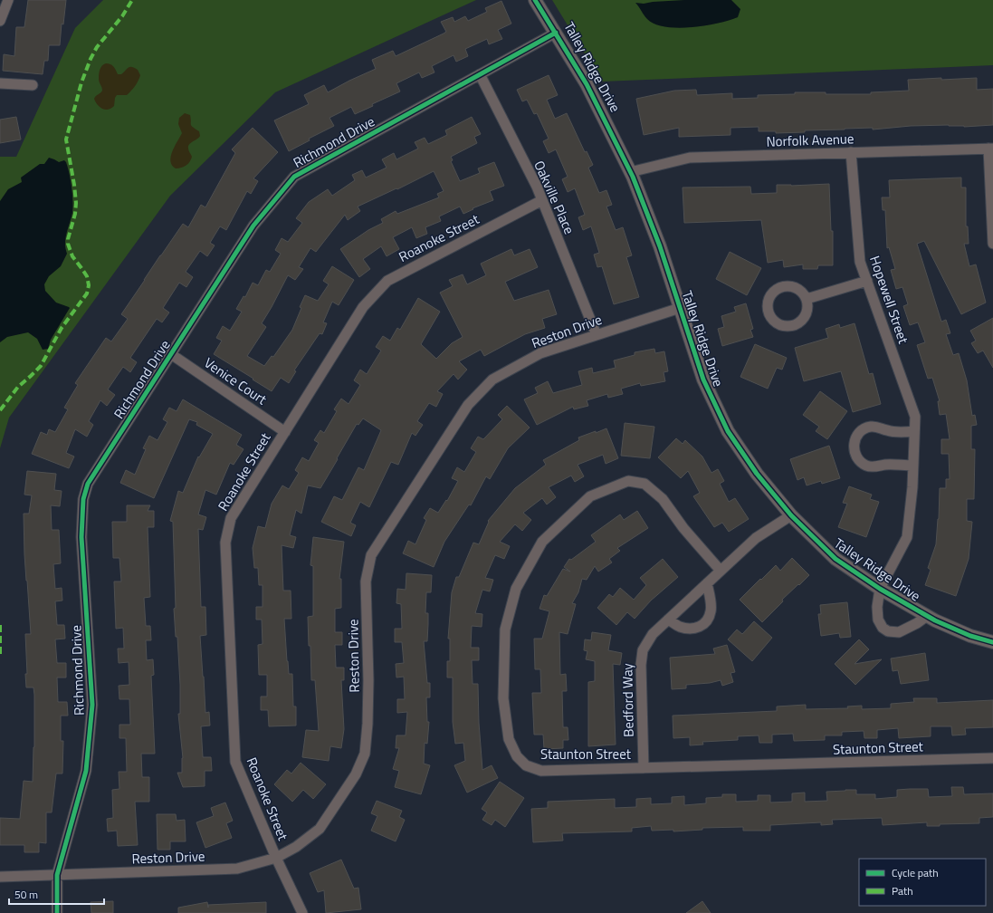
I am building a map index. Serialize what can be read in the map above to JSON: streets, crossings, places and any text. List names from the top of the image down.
{
  "streets": {
    "street": [
      "Talley Ridge Drive",
      "Norfolk Avenue",
      "Richmond Drive",
      "Oakville Place",
      "Roanoke Street",
      "Hopewell Street",
      "Reston Drive",
      "Venice Court",
      "Bedford Way",
      "Staunton Street"
    ]
  },
  "crossings": [
    ["Talley Ridge Drive", "Norfolk Avenue"],
    ["Talley Ridge Drive", "Richmond Drive"],
    ["Talley Ridge Drive", "Hopewell Street"],
    ["Talley Ridge Drive", "Reston Drive"],
    ["Talley Ridge Drive", "Bedford Way"],
    ["Norfolk Avenue", "Hopewell Street"],
    ["Richmond Drive", "Oakville Place"],
    ["Richmond Drive", "Reston Drive"],
    ["Richmond Drive", "Venice Court"],
    ["Oakville Place", "Roanoke Street"],
    ["Oakville Place", "Reston Drive"],
    ["Roanoke Street", "Reston Drive"],
    ["Roanoke Street", "Venice Court"],
    ["Bedford Way", "Staunton Street"]
  ],
  "legend": ["Cycle path", "Path"],
  "scale_bar": "50 m"
}
